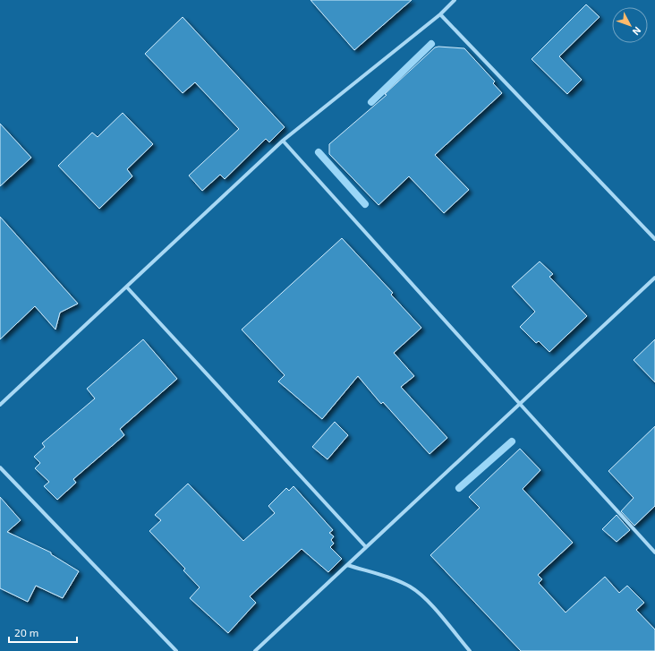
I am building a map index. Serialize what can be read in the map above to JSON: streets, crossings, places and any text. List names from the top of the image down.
{
  "scale_bar": "20 m",
  "north": "bottom right"
}
